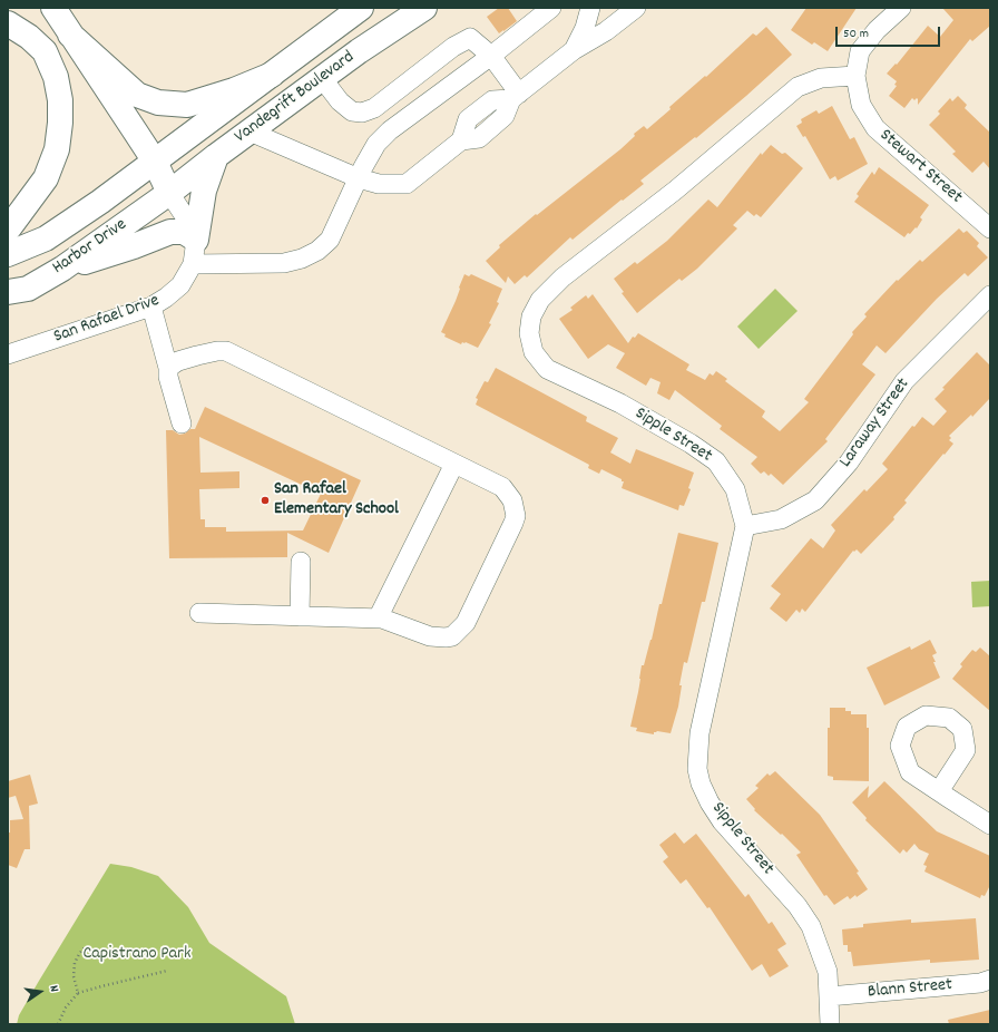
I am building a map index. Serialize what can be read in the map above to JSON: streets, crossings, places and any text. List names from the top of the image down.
{
  "streets": {
    "main road": ["Vandegrift Boulevard", "Harbor Drive"],
    "street": [
      "Stewart Street",
      "San Rafael Drive",
      "Laraway Street",
      "Sipple Street",
      "Blann Street"
    ]
  },
  "crossings": [
    ["Vandegrift Boulevard", "Harbor Drive"],
    ["Stewart Street", "Sipple Street"],
    ["Laraway Street", "Sipple Street"],
    ["Sipple Street", "Blann Street"]
  ],
  "parks": ["Capistrano Park"],
  "places": ["San Rafael Elementary School"],
  "scale_bar": "50 m",
  "north": "right"
}
